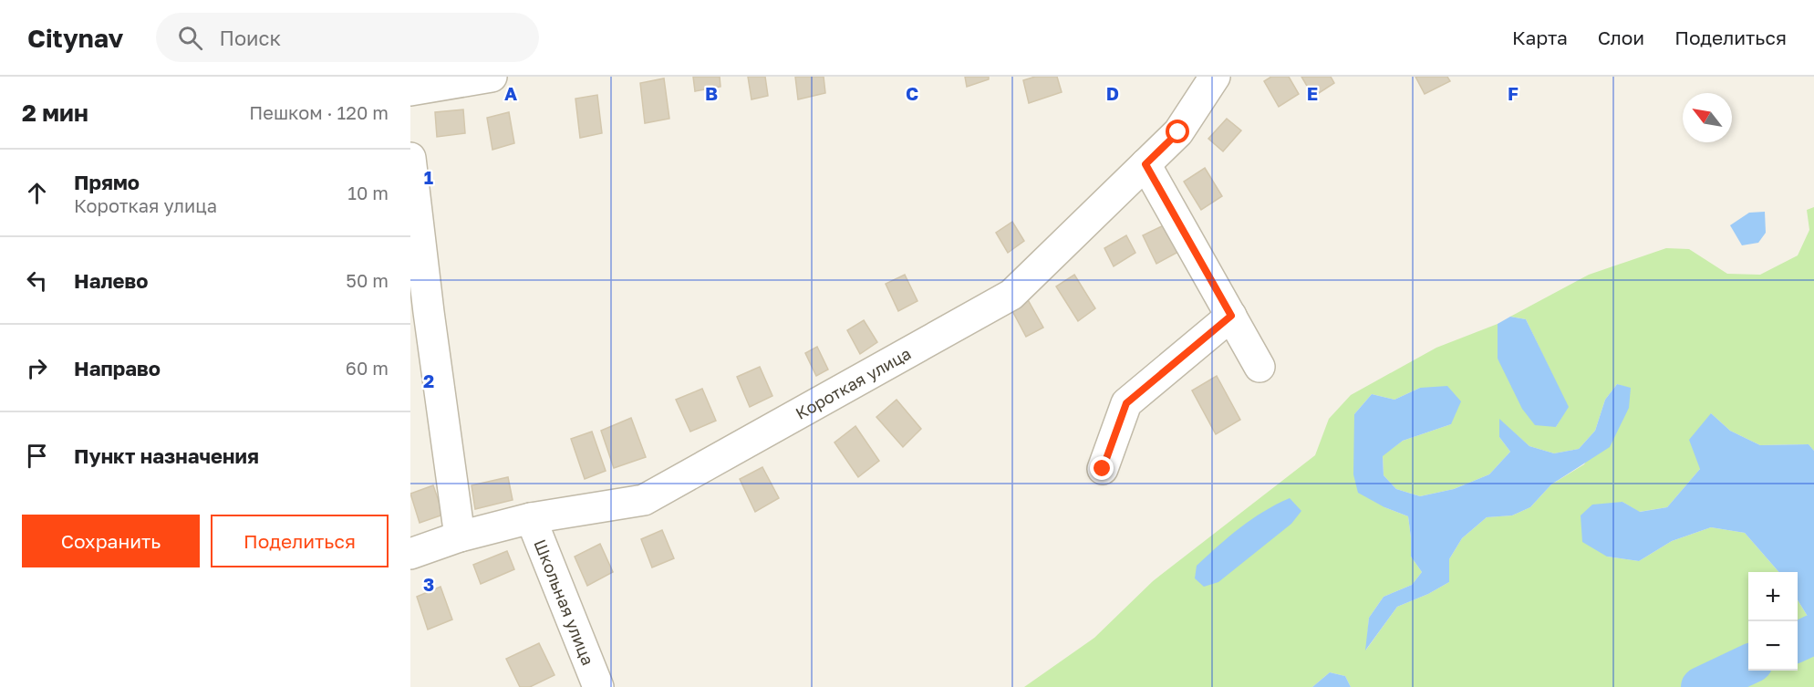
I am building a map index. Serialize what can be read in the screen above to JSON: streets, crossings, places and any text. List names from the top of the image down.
{
  "streets": {
    "street": ["Короткая улица", "Школьная улица"]
  },
  "crossings": [
    ["Короткая улица", "Школьная улица"]
  ],
  "north": "top left",
  "page": {
    "header": "Citynav",
    "search": "Поиск",
    "nav": ["Карта", "Слои", "Поделиться"],
    "heading": ["2 мин", "Пешком · 120 m"],
    "list": [
      ["Прямо", "Короткая улица", "10 m"],
      ["Налево", "50 m"],
      ["Направо", "60 m"],
      "Пункт назначения"
    ],
    "buttons": ["Сохранить", "Поделиться"],
    "map_buttons": ["+", "−"]
  },
  "grid": {
    "columns": [
      "A",
      "B",
      "C",
      "D",
      "E",
      "F"
    ],
    "rows": ["1", "2", "3"]
  }
}
